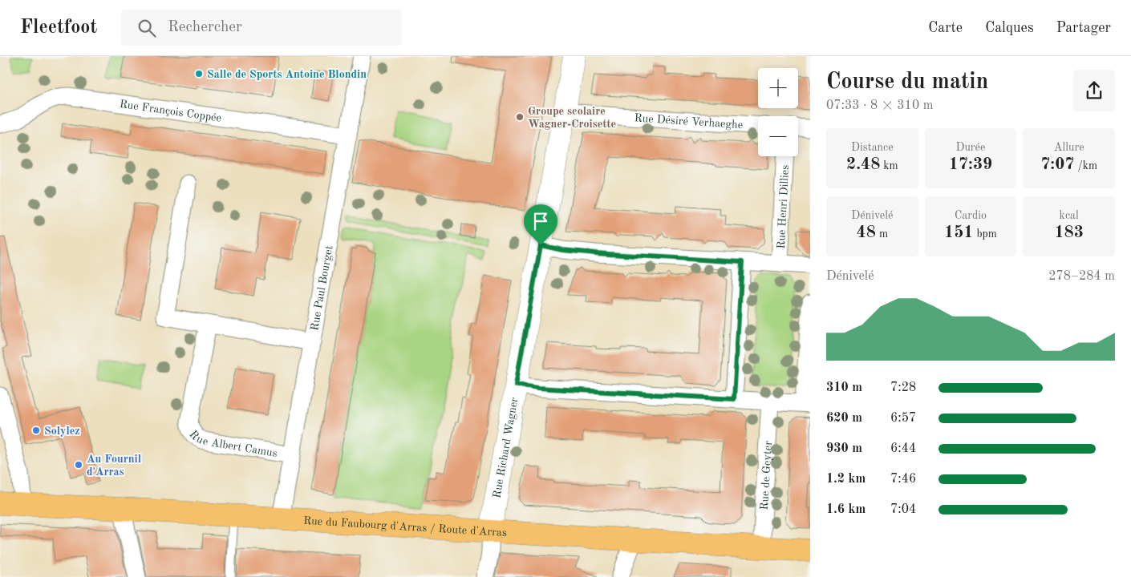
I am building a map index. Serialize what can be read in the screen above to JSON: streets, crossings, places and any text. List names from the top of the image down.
{
  "streets": {
    "main road": ["Rue du Faubourg d'Arras / Route d'Arras"],
    "street": [
      "Rue François Coppée",
      "Rue Désiré Verhaeghe",
      "Rue Henri Dillies",
      "Rue Paul Bourget",
      "Rue Albert Camus",
      "Rue Richard Wagner",
      "Rue de Geyter"
    ]
  },
  "crossings": [
    ["Rue François Coppée", "Rue Paul Bourget"],
    ["Rue Désiré Verhaeghe", "Rue Richard Wagner"],
    ["Rue Paul Bourget", "Rue Albert Camus"],
    ["Rue Paul Bourget", "Rue du Faubourg d'Arras / Route d'Arras"],
    ["Rue Richard Wagner", "Rue du Faubourg d'Arras / Route d'Arras"],
    ["Rue de Geyter", "Rue du Faubourg d'Arras / Route d'Arras"]
  ],
  "places": [
    "Salle de Sports Antoine Blondin",
    "Groupe scolaire Wagner-Croisette",
    "Solylez",
    "Au Fournil d'Arras"
  ],
  "page": {
    "header": "Fleetfoot",
    "search": "Rechercher",
    "nav": ["Carte", "Calques", "Partager"],
    "heading": ["Course du matin", "07:33 · 8 × 310 m"],
    "map_buttons": ["+", "−"],
    "stats": [
      ["Distance", "2.48 km"],
      ["Durée", "17:39"],
      ["Allure", "7:07 /km"],
      ["Dénivelé", "48 m"],
      ["Cardio", "151 bpm"],
      ["kcal", "183"]
    ],
    "chart": ["Dénivelé", "278–284 m"],
    "list": [
      {
        "name": "310 m",
        "note": "7:28"
      },
      {
        "name": "620 m",
        "note": "6:57"
      },
      {
        "name": "930 m",
        "note": "6:44"
      },
      {
        "name": "1.2 km",
        "note": "7:46"
      },
      {
        "name": "1.6 km",
        "note": "7:04"
      }
    ]
  }
}
